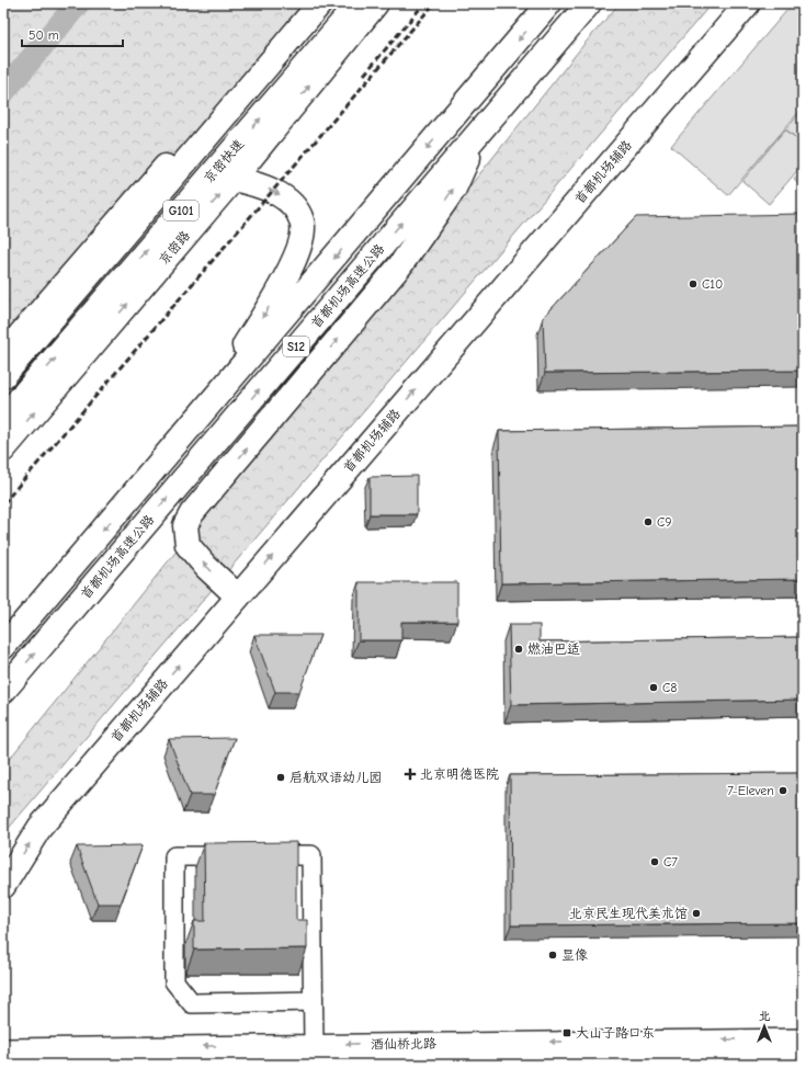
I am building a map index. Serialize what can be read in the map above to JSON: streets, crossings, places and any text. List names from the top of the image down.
{
  "streets": {
    "main road": [
      "京密快速",
      "首都机场辅路",
      "G101",
      "京密路",
      "首都机场高速公路",
      "S12"
    ],
    "street": ["酒仙桥北路"]
  },
  "one_way": ["首都机场辅路"],
  "places": {
    "other": [
      "C10",
      "C9",
      "燃油巴适",
      "C8",
      "启航双语幼儿园",
      "7-Eleven",
      "C7",
      "北京民生现代美术馆",
      "显像"
    ],
    "health": ["北京明德医院"],
    "transit": ["大山子路口东"]
  },
  "scale_bar": "50 m",
  "north": "top"
}
